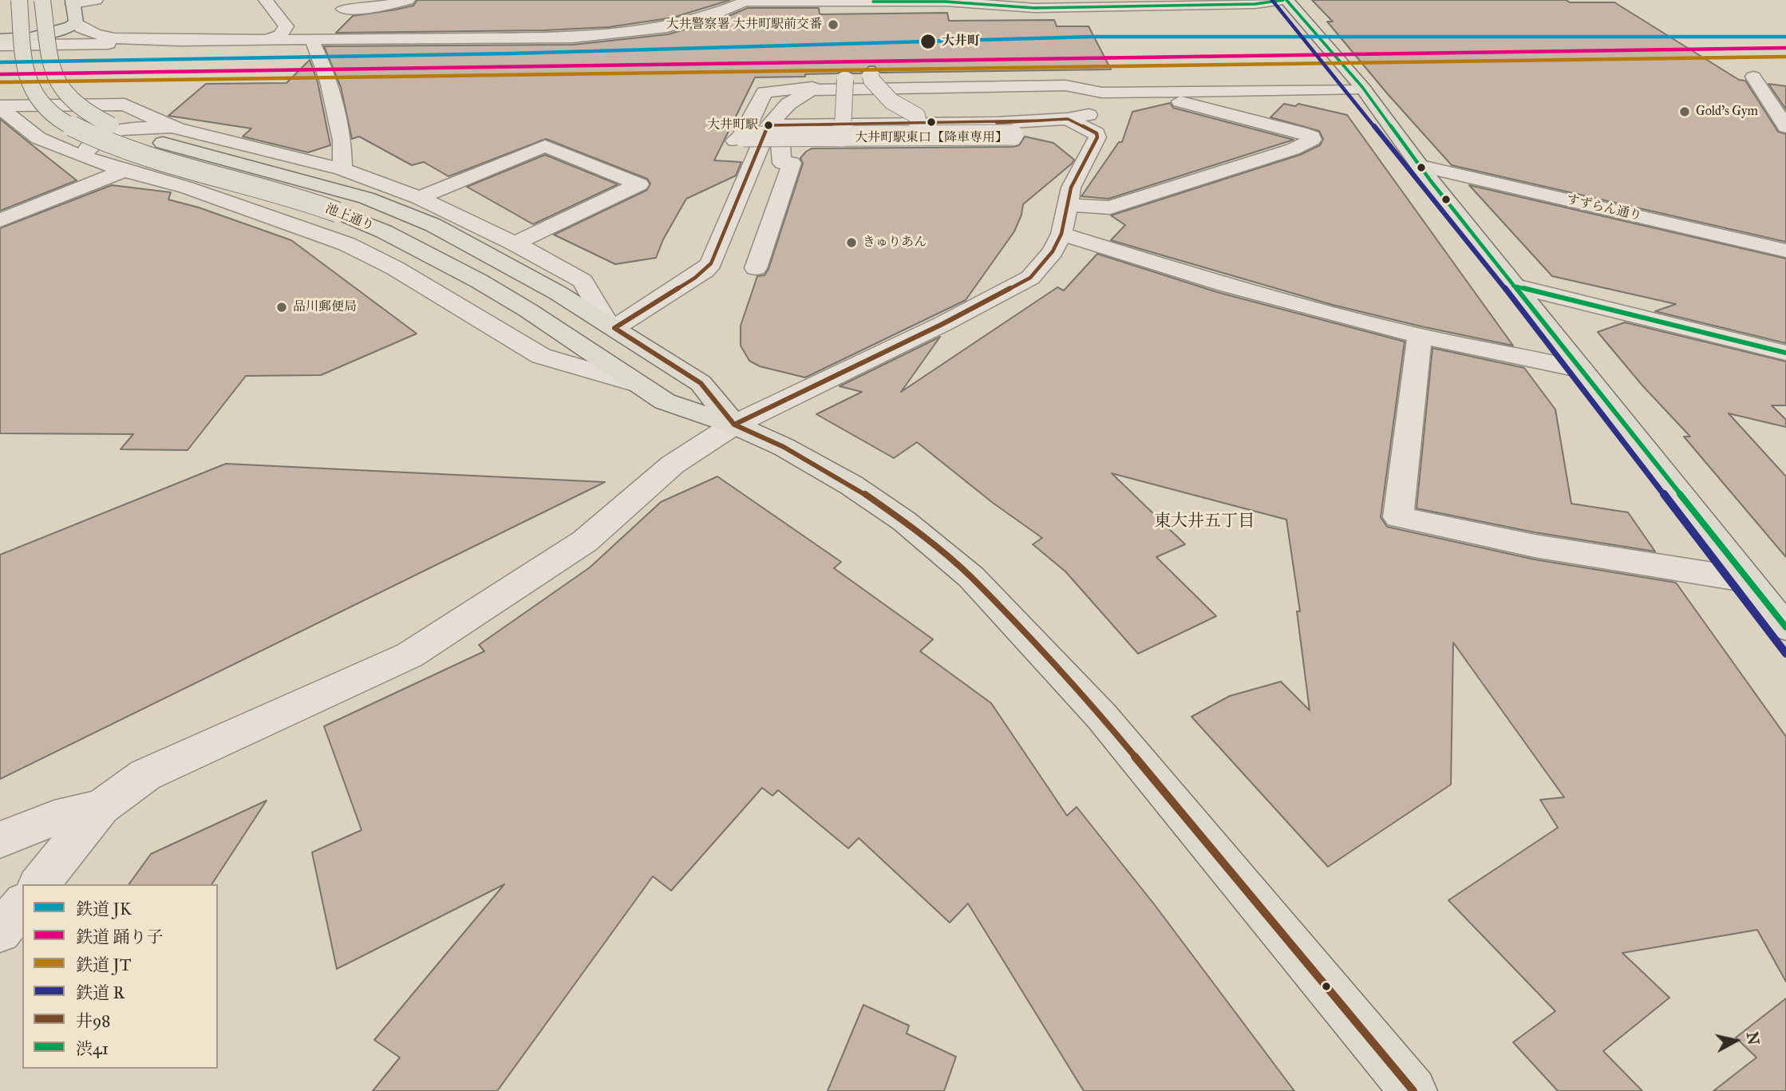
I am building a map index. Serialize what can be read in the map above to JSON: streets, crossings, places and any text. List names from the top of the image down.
{
  "streets": {
    "main road": ["池上通り"],
    "street": ["すずらん通り"]
  },
  "districts": ["東大井五丁目"],
  "places": [
    "大井警察署 大井町駅前交番",
    "大井町",
    "Gold's Gym",
    "大井町駅東口【降車専用】",
    "大井町駅",
    "きゅりあん",
    "品川郵便局"
  ],
  "lines": [
    "rail line R",
    "transit line 渋41",
    "rail line JK",
    "rail line 踊り子",
    "rail line JT",
    "transit line 井98"
  ],
  "legend": [
    "鉄道 JK",
    "鉄道 踊り子",
    "鉄道 JT",
    "鉄道 R",
    "井98",
    "渋41"
  ],
  "north": "right"
}
